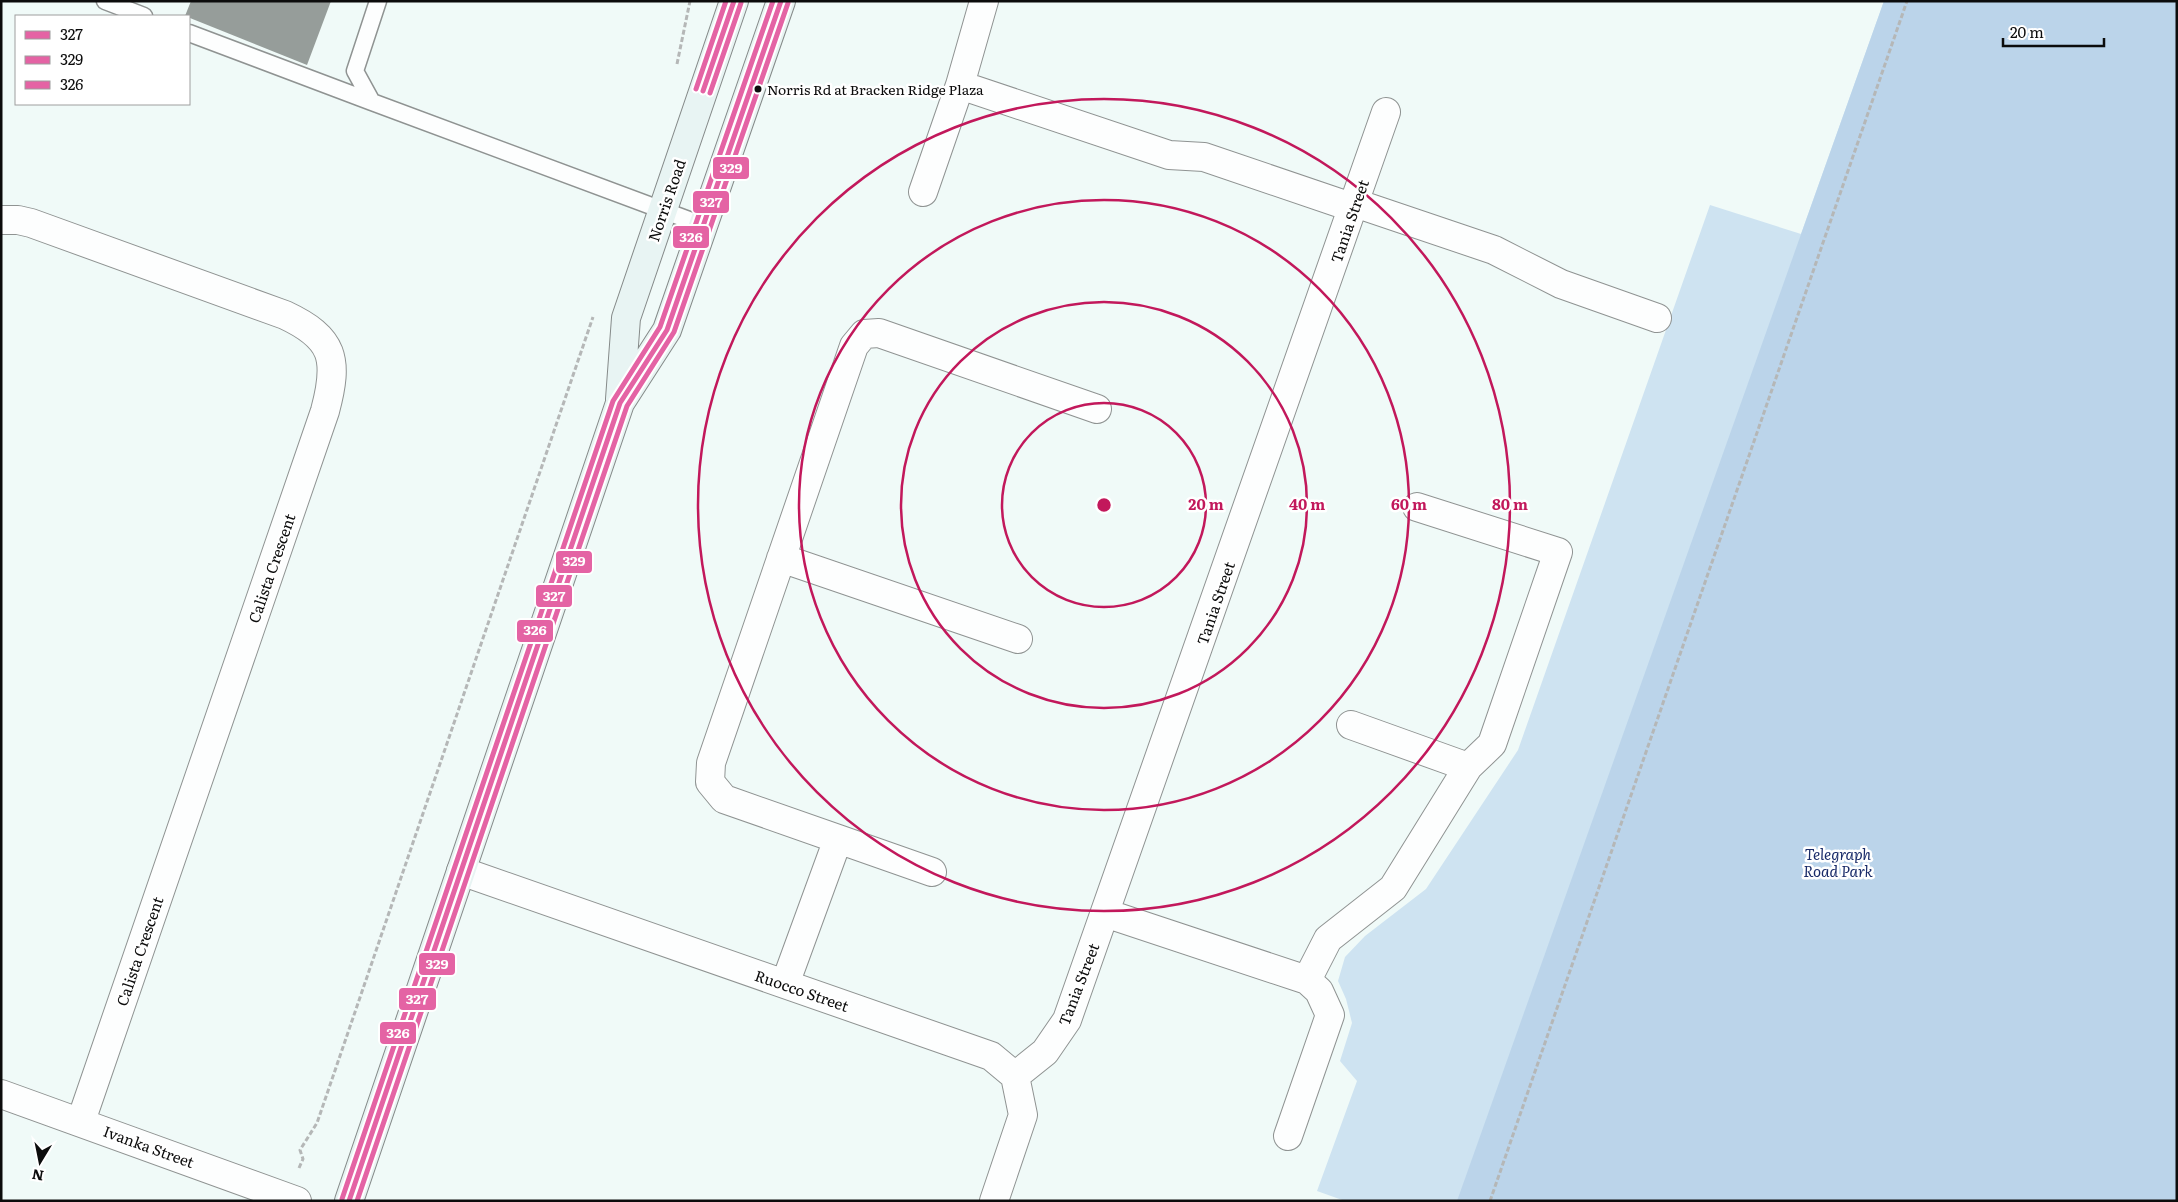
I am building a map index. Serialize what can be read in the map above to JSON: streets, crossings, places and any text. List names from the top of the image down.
{
  "streets": {
    "main road": ["Norris Road"],
    "street": [
      "Tania Street",
      "Calista Crescent",
      "Ruocco Street",
      "Ivanka Street"
    ]
  },
  "crossings": [
    ["Norris Road", "Ruocco Street"],
    ["Tania Street", "Ruocco Street"],
    ["Calista Crescent", "Ivanka Street"]
  ],
  "parks": ["Telegraph Road Park"],
  "places": ["Norris Rd at Bracken Ridge Plaza"],
  "lines": ["transit line 327", "transit line 326", "transit line 329"],
  "legend": ["327", "329", "326"],
  "scale_bar": "20 m",
  "north": "bottom",
  "rings": [
    "20 m",
    "40 m",
    "60 m",
    "80 m"
  ]
}
